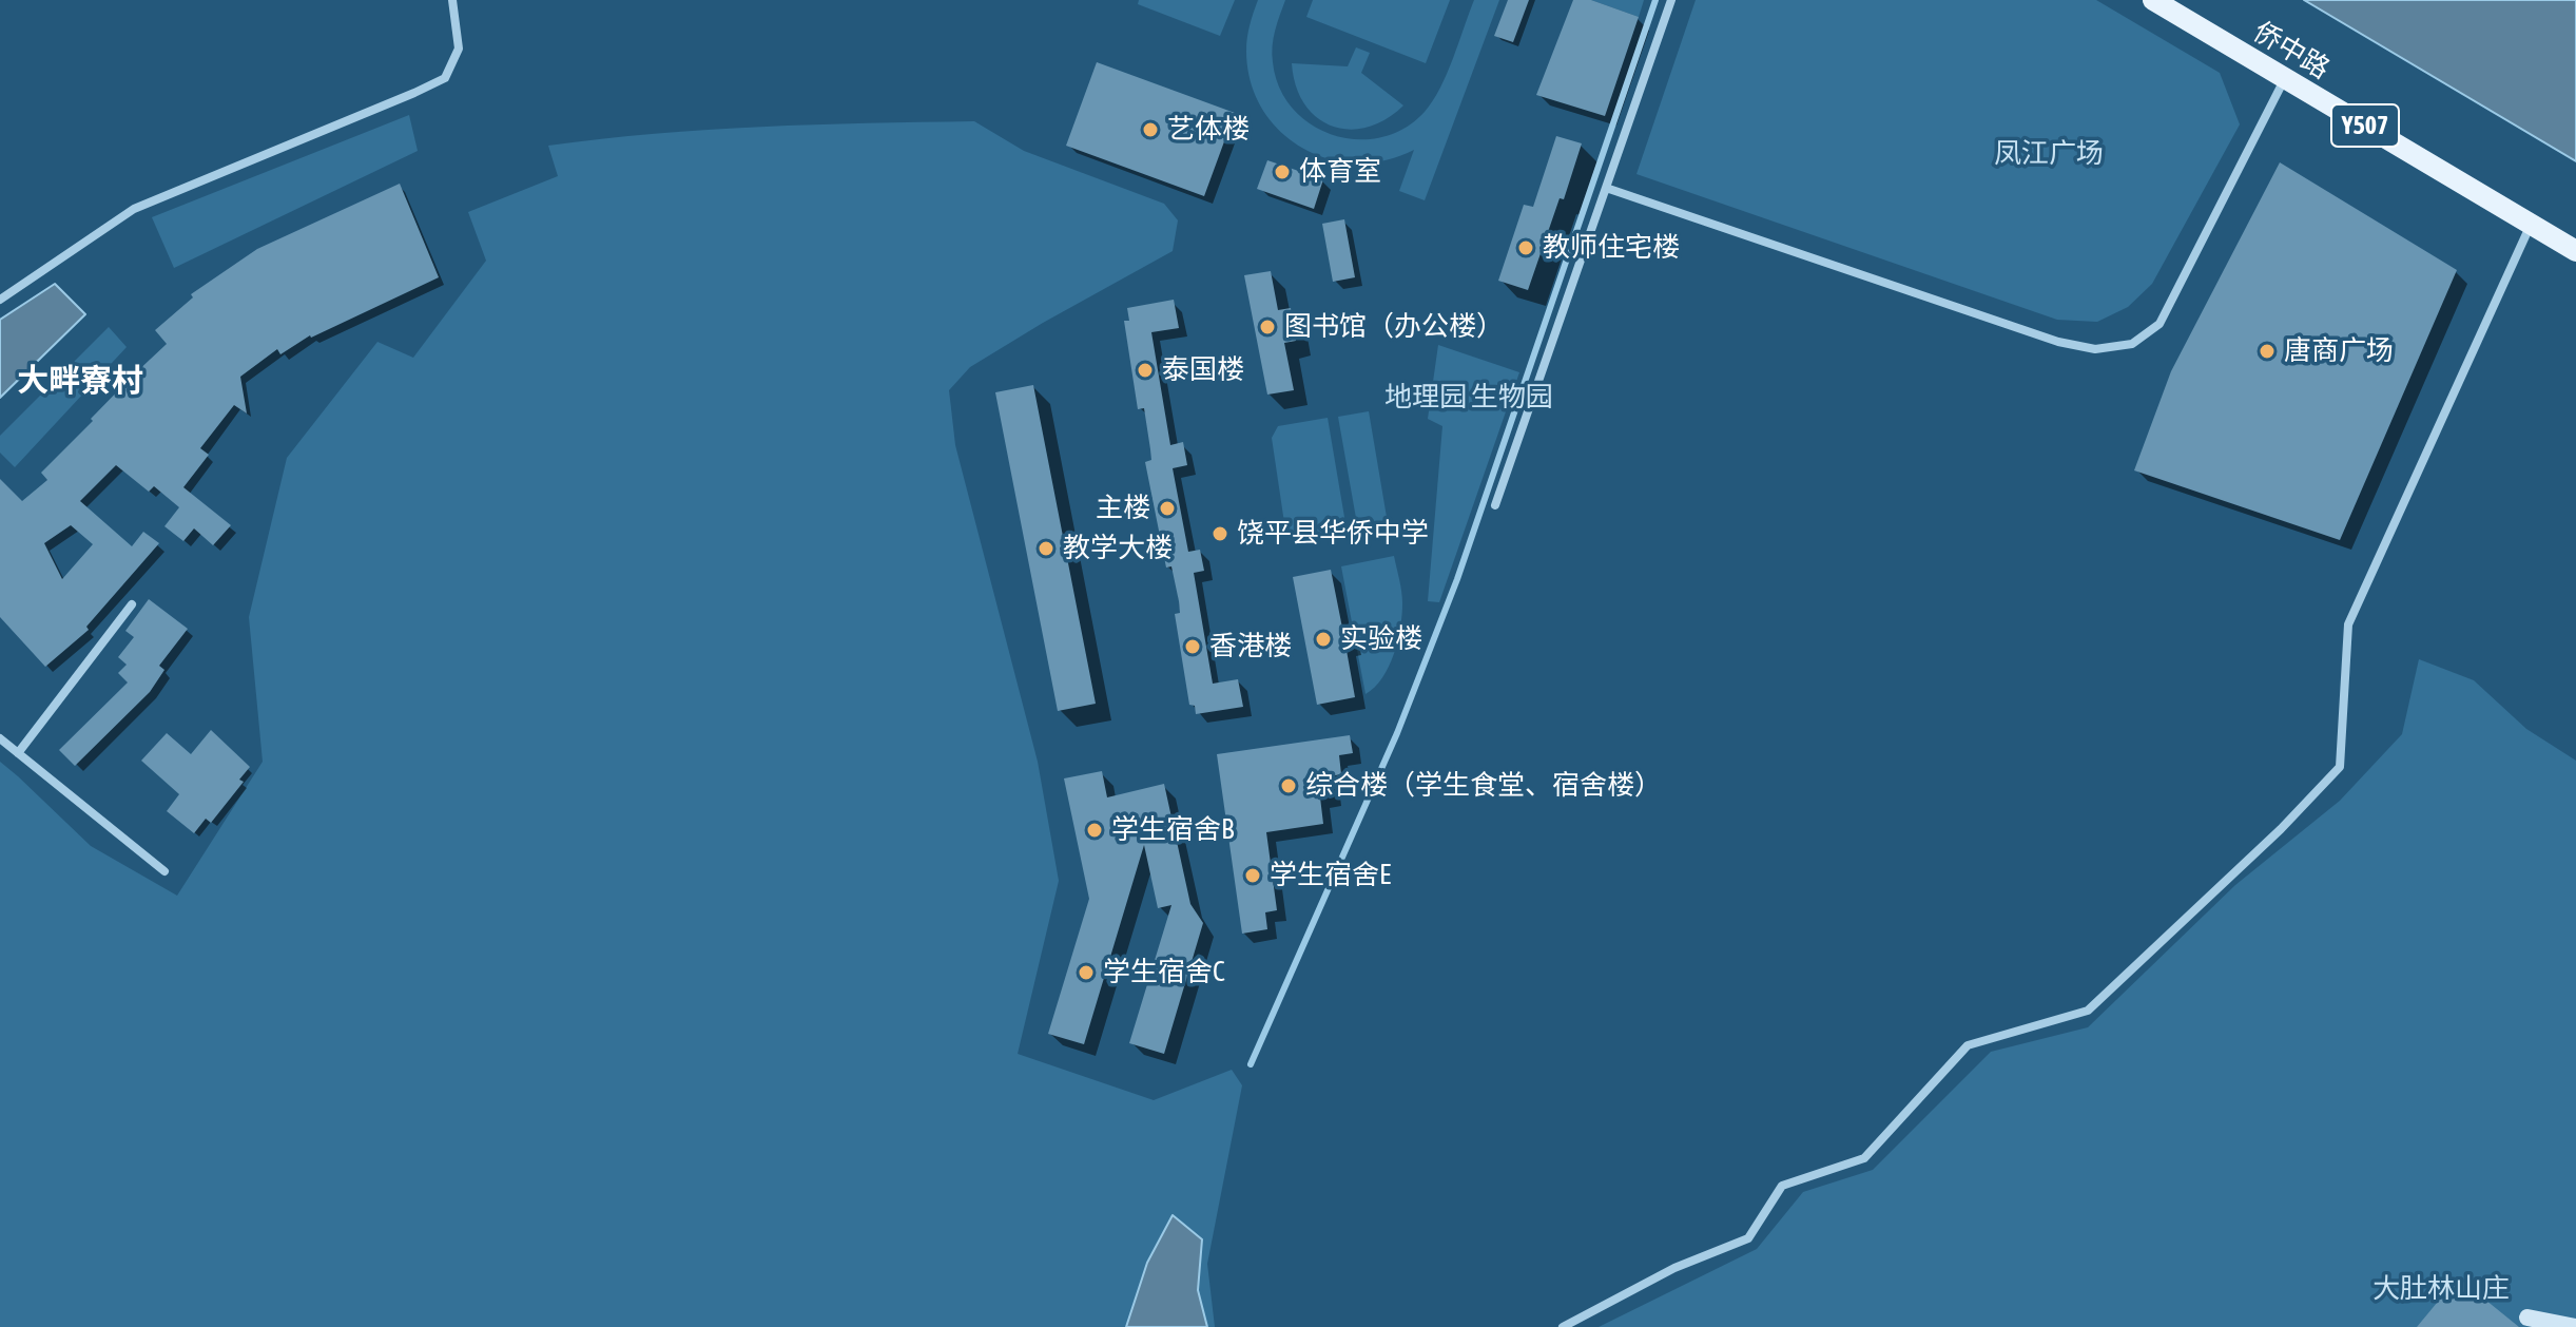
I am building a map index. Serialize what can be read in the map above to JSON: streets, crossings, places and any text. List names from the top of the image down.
{
  "streets": {
    "main road": ["侨中路", "Y507"]
  },
  "districts": ["大畔寮村"],
  "parks": ["凤江广场", "地理园 生物园", "大肚林山庄"],
  "places": [
    "艺体楼",
    "体育室",
    "教师住宅楼",
    "图书馆（办公楼）",
    "唐商广场",
    "泰国楼",
    "主楼",
    "饶平县华侨中学",
    "教学大楼",
    "实验楼",
    "香港楼",
    "综合楼（学生食堂、宿舍楼）",
    "学生宿舍B",
    "学生宿舍E",
    "学生宿舍C"
  ]
}
